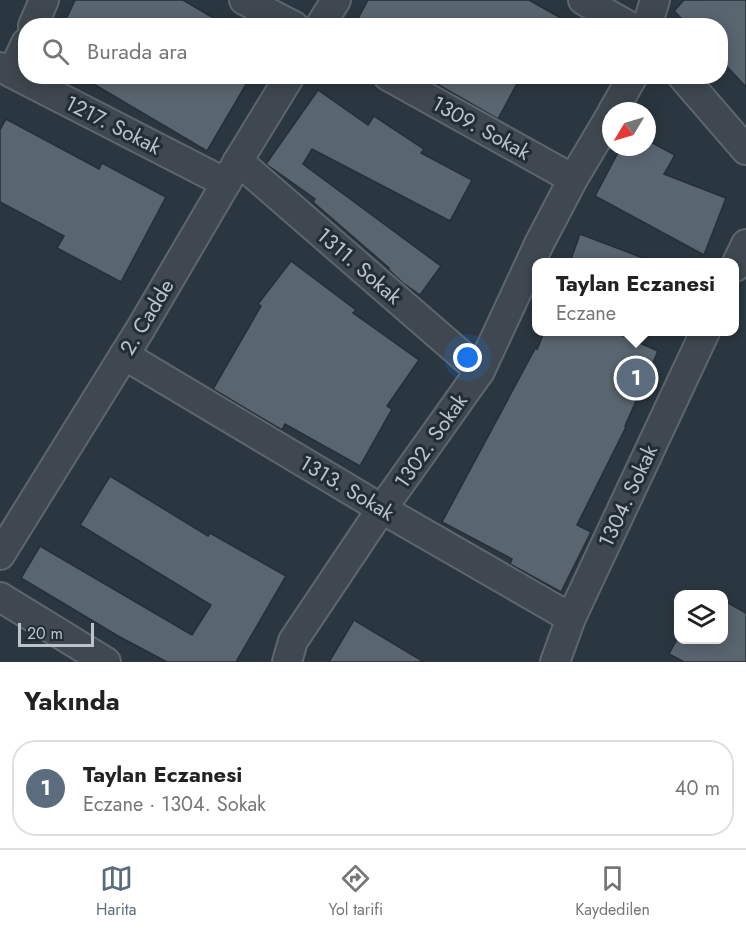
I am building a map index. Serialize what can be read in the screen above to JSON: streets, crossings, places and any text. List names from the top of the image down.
{
  "streets": {
    "street": [
      "1217. Sokak",
      "1309. Sokak",
      "1311. Sokak",
      "2. Cadde",
      "1302. Sokak",
      "1313. Sokak",
      "1304. Sokak"
    ]
  },
  "crossings": [
    ["1217. Sokak", "1311. Sokak"],
    ["1217. Sokak", "2. Cadde"],
    ["1309. Sokak", "1302. Sokak"],
    ["1311. Sokak", "2. Cadde"],
    ["1311. Sokak", "1302. Sokak"],
    ["2. Cadde", "1313. Sokak"],
    ["1302. Sokak", "1313. Sokak"],
    ["1313. Sokak", "1304. Sokak"]
  ],
  "scale_bar": "20 m",
  "north": "bottom left",
  "page": {
    "search": "Burada ara",
    "popup": ["Taylan Eczanesi", "Eczane"],
    "pins": "1",
    "scale": "20 m",
    "heading": "Yakında",
    "list": [
      {
        "mark": "1",
        "name": "Taylan Eczanesi",
        "note": "Eczane · 1304. Sokak",
        "value": "40 m"
      }
    ],
    "nav": ["Harita", "Yol tarifi", "Kaydedilen"]
  }
}
